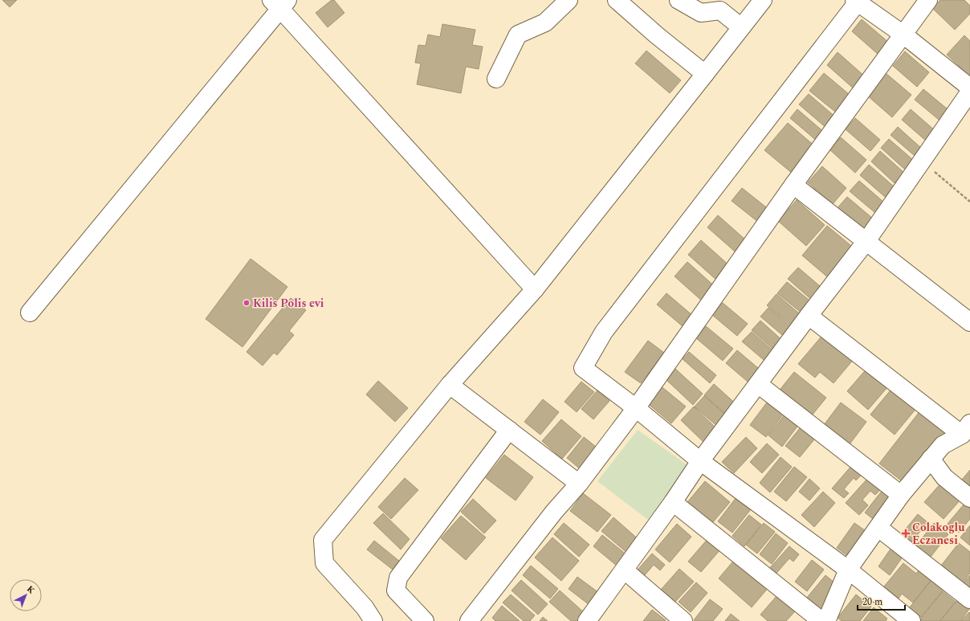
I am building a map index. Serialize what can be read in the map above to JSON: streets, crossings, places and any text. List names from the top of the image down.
{
  "places": {
    "other": ["Kilis Polis evi"],
    "health": ["Colakoglu Eczanesi"]
  },
  "scale_bar": "20 m",
  "north": "top right"
}
